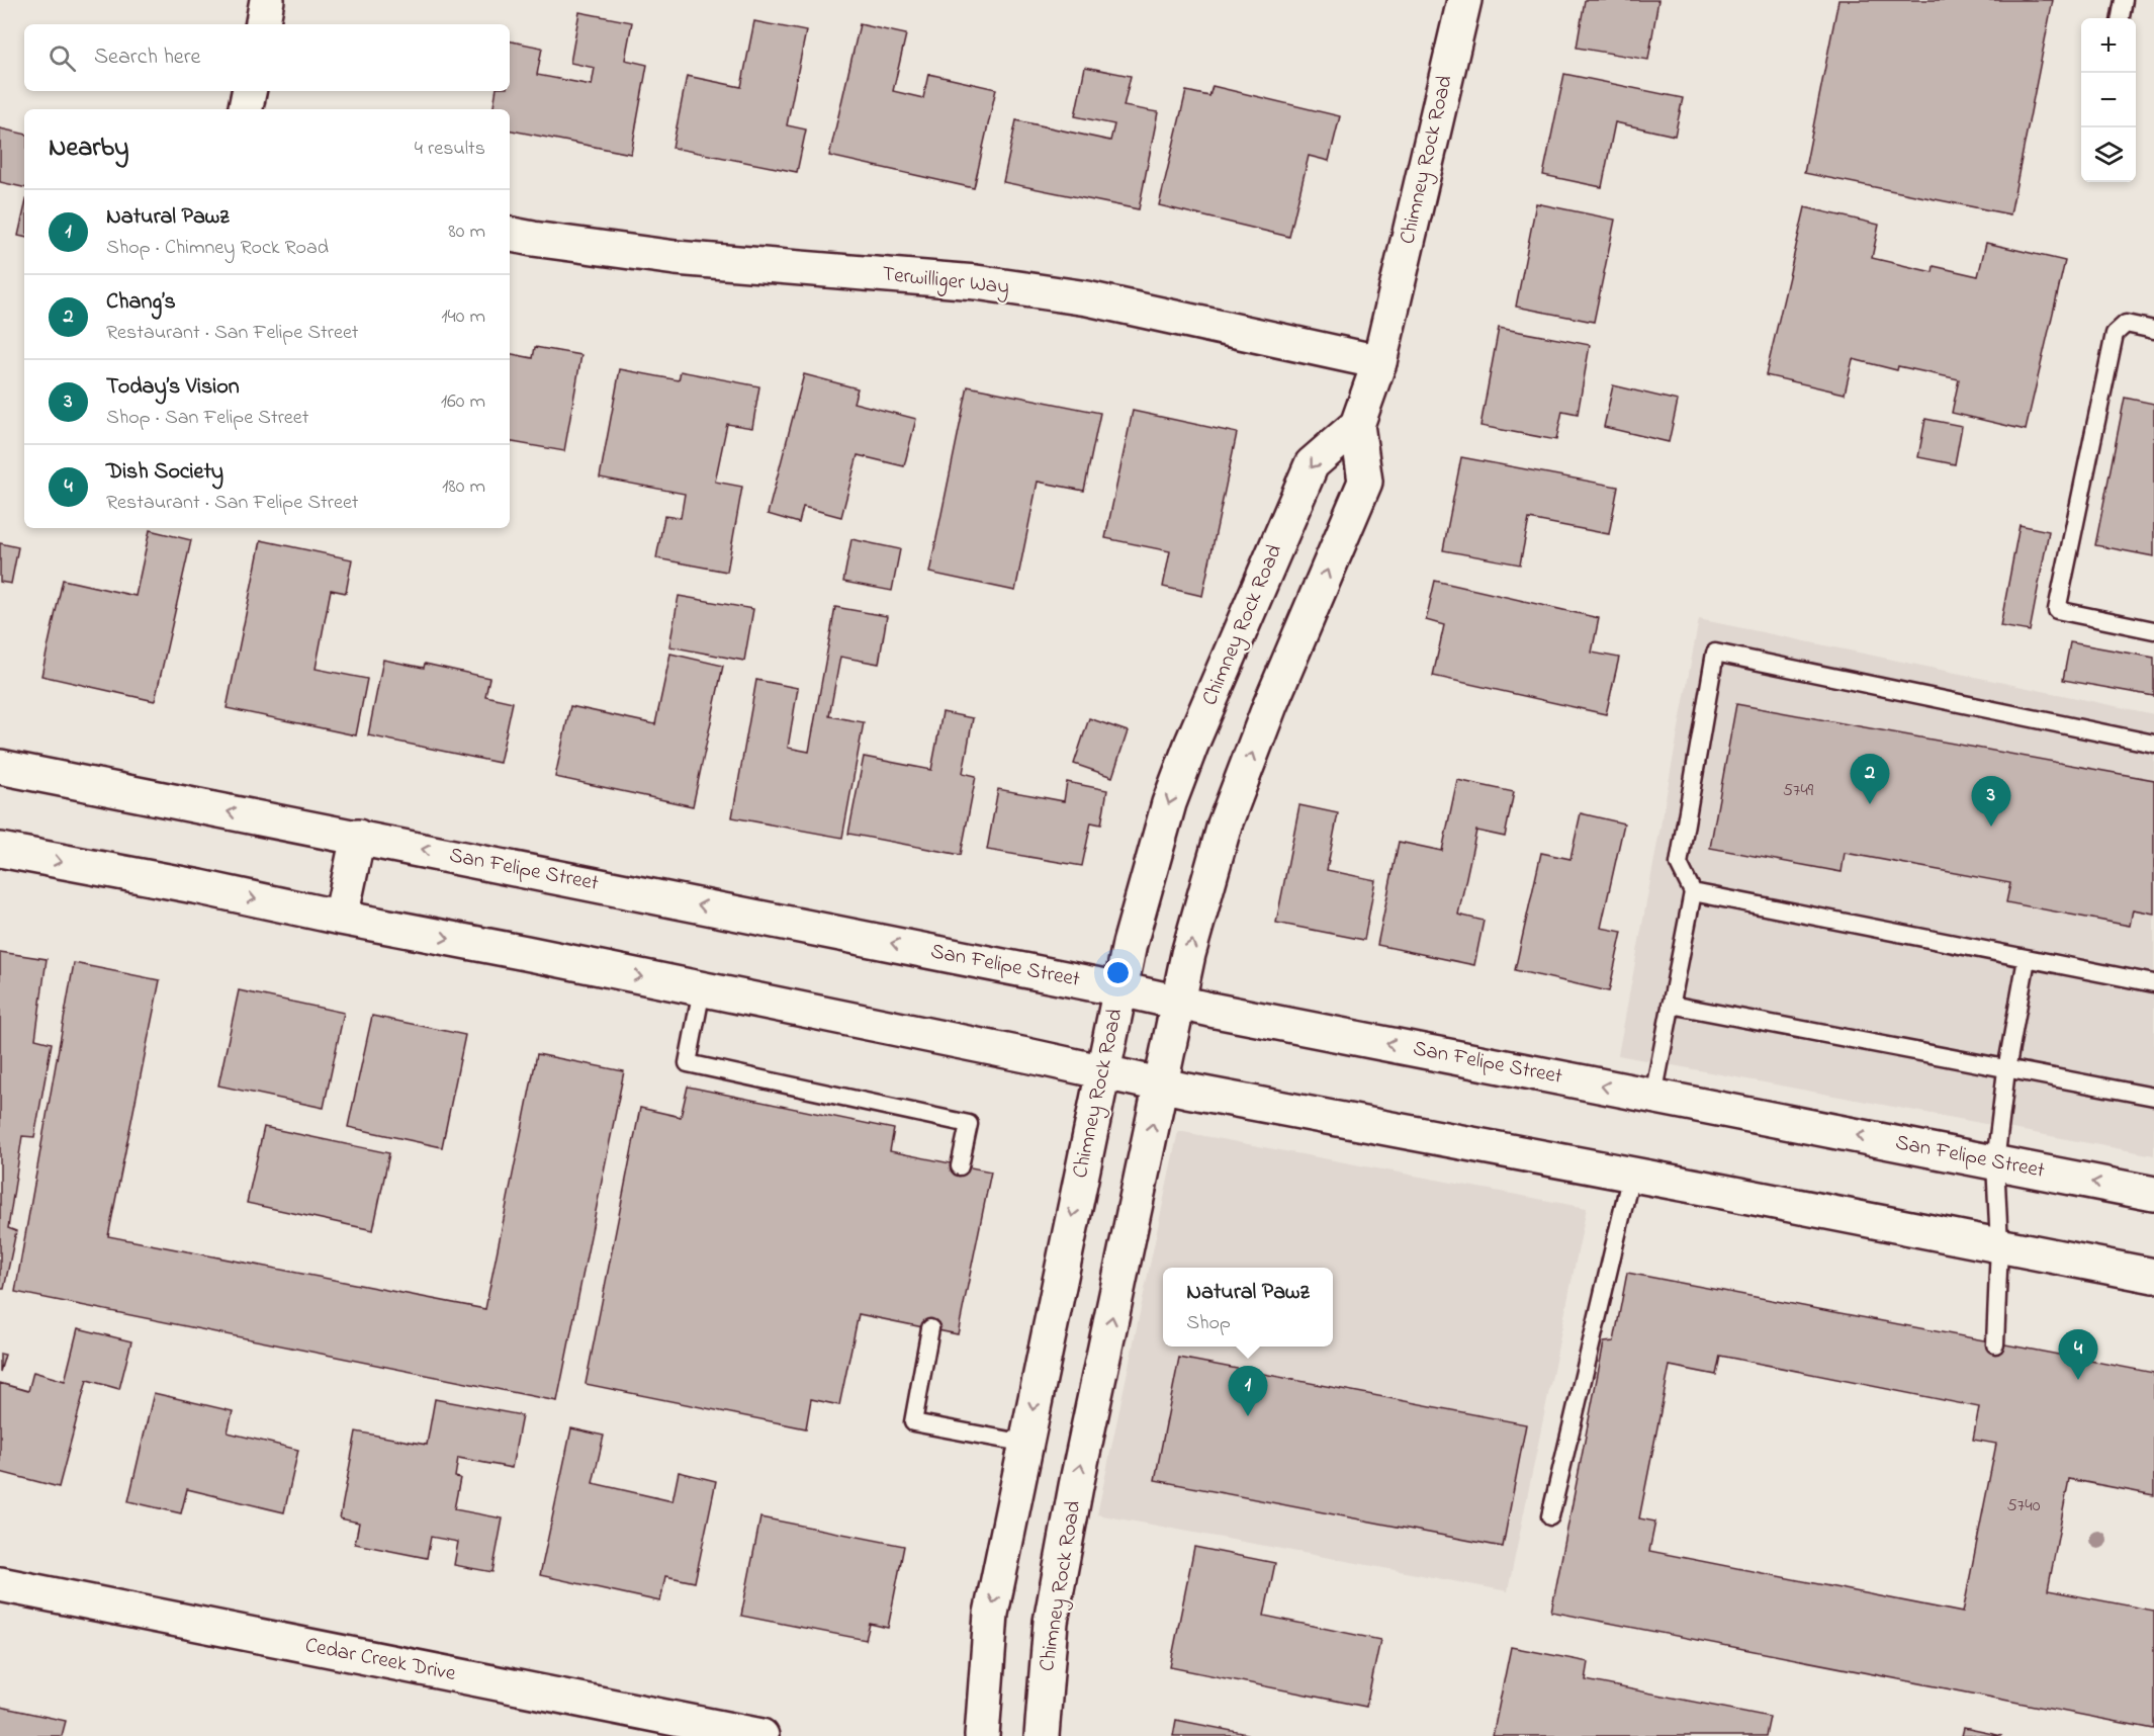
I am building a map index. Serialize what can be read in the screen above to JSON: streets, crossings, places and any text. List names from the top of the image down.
{
  "streets": {
    "main road": [
      "Chimney Rock Road",
      "Terwilliger Way",
      "San Felipe Street",
      "Cedar Creek Drive"
    ]
  },
  "crossings": [
    ["Chimney Rock Road", "Terwilliger Way"],
    ["Chimney Rock Road", "San Felipe Street"]
  ],
  "house_numbers": ["5749", "5740"],
  "page": {
    "map_buttons": ["+", "−"],
    "search": "Search here",
    "heading": ["Nearby", "4 results"],
    "list": [
      {
        "mark": "1",
        "name": "Natural Pawz",
        "note": "Shop · Chimney Rock Road",
        "value": "80 m"
      },
      {
        "mark": "2",
        "name": "Chang’s",
        "note": "Restaurant · San Felipe Street",
        "value": "140 m"
      },
      {
        "mark": "3",
        "name": "Today’s Vision",
        "note": "Shop · San Felipe Street",
        "value": "160 m"
      },
      {
        "mark": "4",
        "name": "Dish Society",
        "note": "Restaurant · San Felipe Street",
        "value": "180 m"
      }
    ],
    "pins": [
      "2",
      "3",
      "4",
      "1"
    ],
    "popup": ["Natural Pawz", "Shop"]
  }
}
